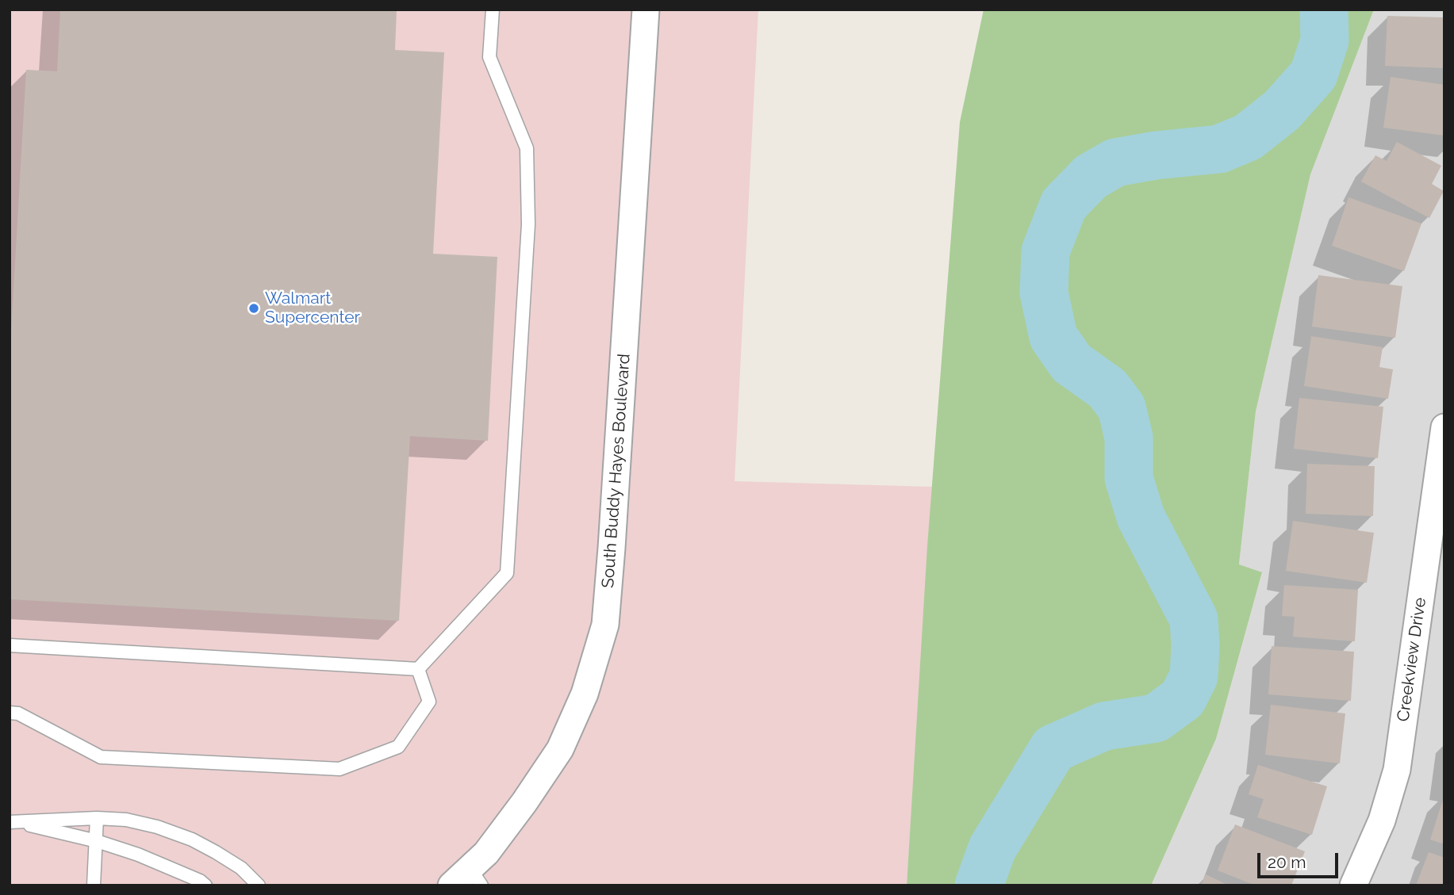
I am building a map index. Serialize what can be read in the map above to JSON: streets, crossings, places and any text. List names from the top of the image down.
{
  "streets": {
    "street": ["South Buddy Hayes Boulevard", "Creekview Drive"]
  },
  "places": ["Walmart Supercenter"],
  "scale_bar": "20 m"
}
